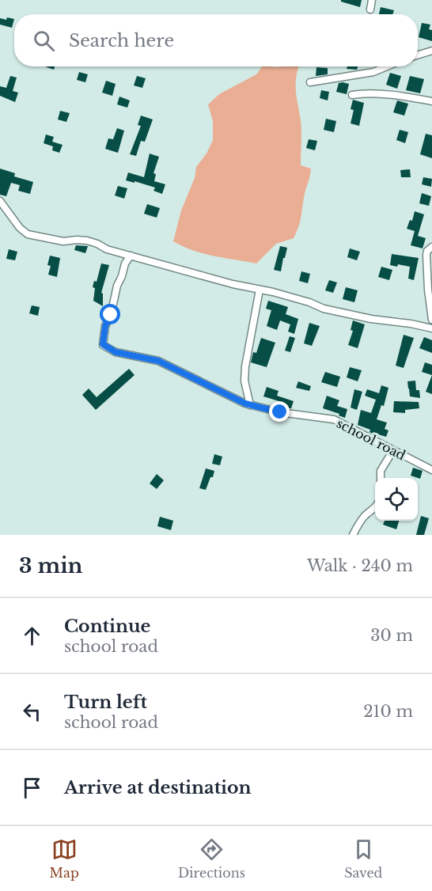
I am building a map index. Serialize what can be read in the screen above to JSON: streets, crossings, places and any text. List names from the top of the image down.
{
  "streets": {
    "street": ["school road"]
  },
  "page": {
    "search": "Search here",
    "heading": ["3 min", "Walk · 240 m"],
    "list": [
      ["Continue", "school road", "30 m"],
      ["Turn left", "school road", "210 m"],
      "Arrive at destination"
    ],
    "nav": ["Map", "Directions", "Saved"]
  }
}
